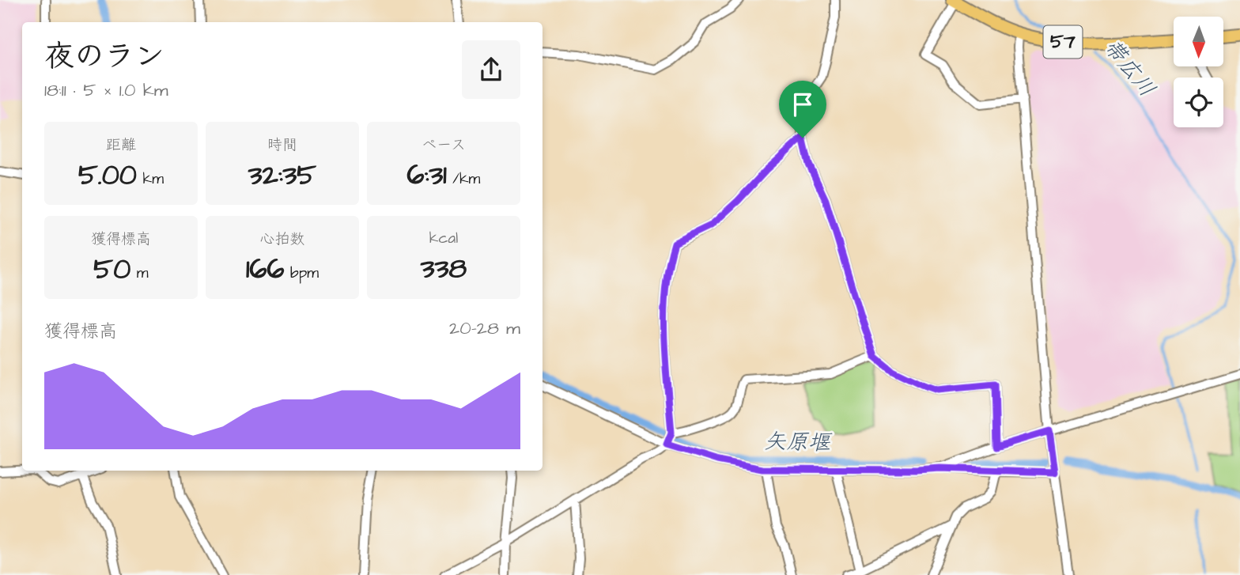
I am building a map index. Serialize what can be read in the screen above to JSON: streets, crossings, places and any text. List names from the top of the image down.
{
  "streets": {
    "main road": ["57"]
  },
  "water": ["帯広川", "矢原堰"],
  "north": "bottom",
  "page": {
    "heading": ["夜のラン", "18:11 · 5 × 1.0 km"],
    "stats": [
      ["距離", "5.00 km"],
      ["時間", "32:35"],
      ["ペース", "6:31 /km"],
      ["獲得標高", "50 m"],
      ["心拍数", "166 bpm"],
      ["kcal", "338"]
    ],
    "chart": ["獲得標高", "20–28 m"]
  }
}
